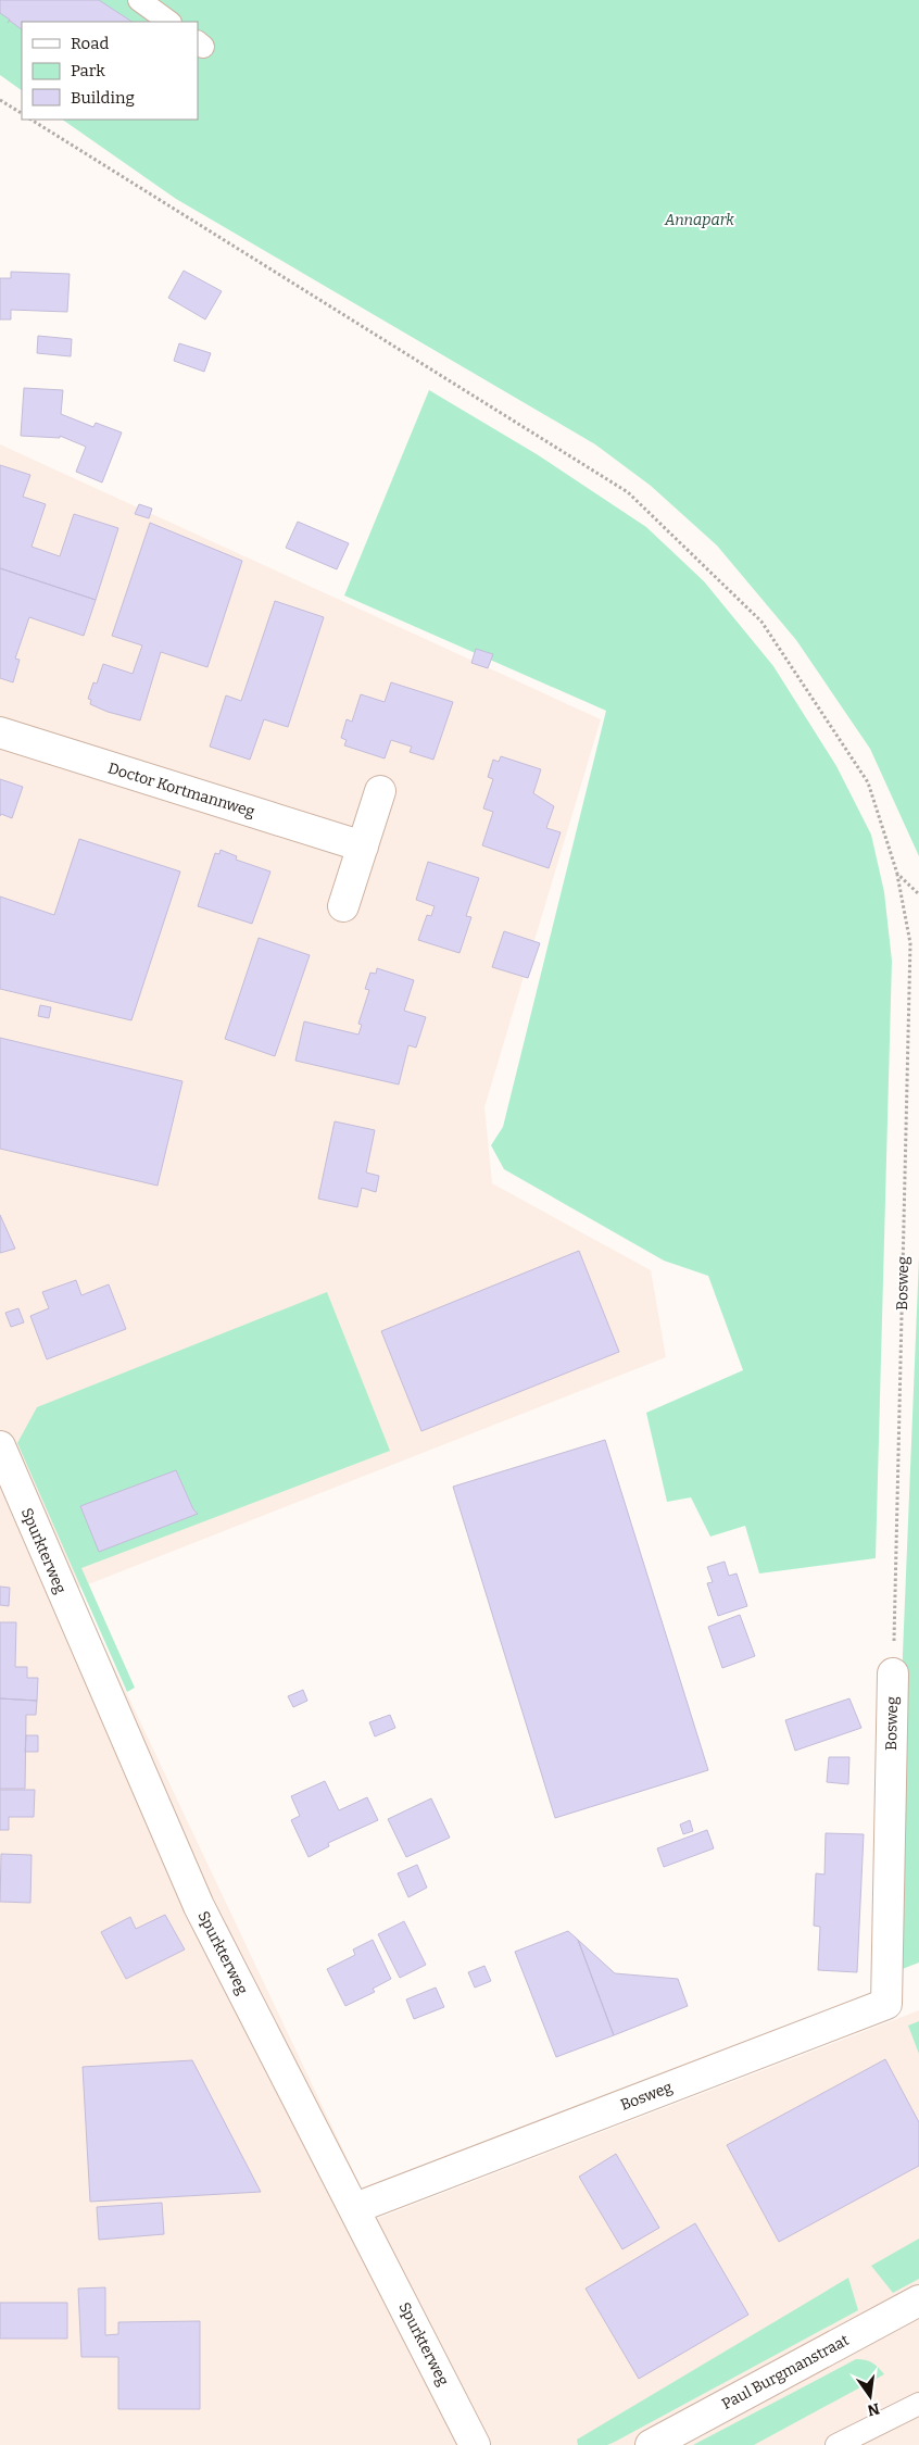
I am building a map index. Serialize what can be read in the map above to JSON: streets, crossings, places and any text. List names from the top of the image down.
{
  "streets": {
    "street": [
      "Doctor Kortmannweg",
      "Bosweg",
      "Spurkterweg",
      "Paul Burgmanstraat"
    ]
  },
  "crossings": [
    ["Bosweg", "Spurkterweg"]
  ],
  "parks": ["Annapark"],
  "legend": ["Road", "Park", "Building"],
  "north": "bottom"
}
